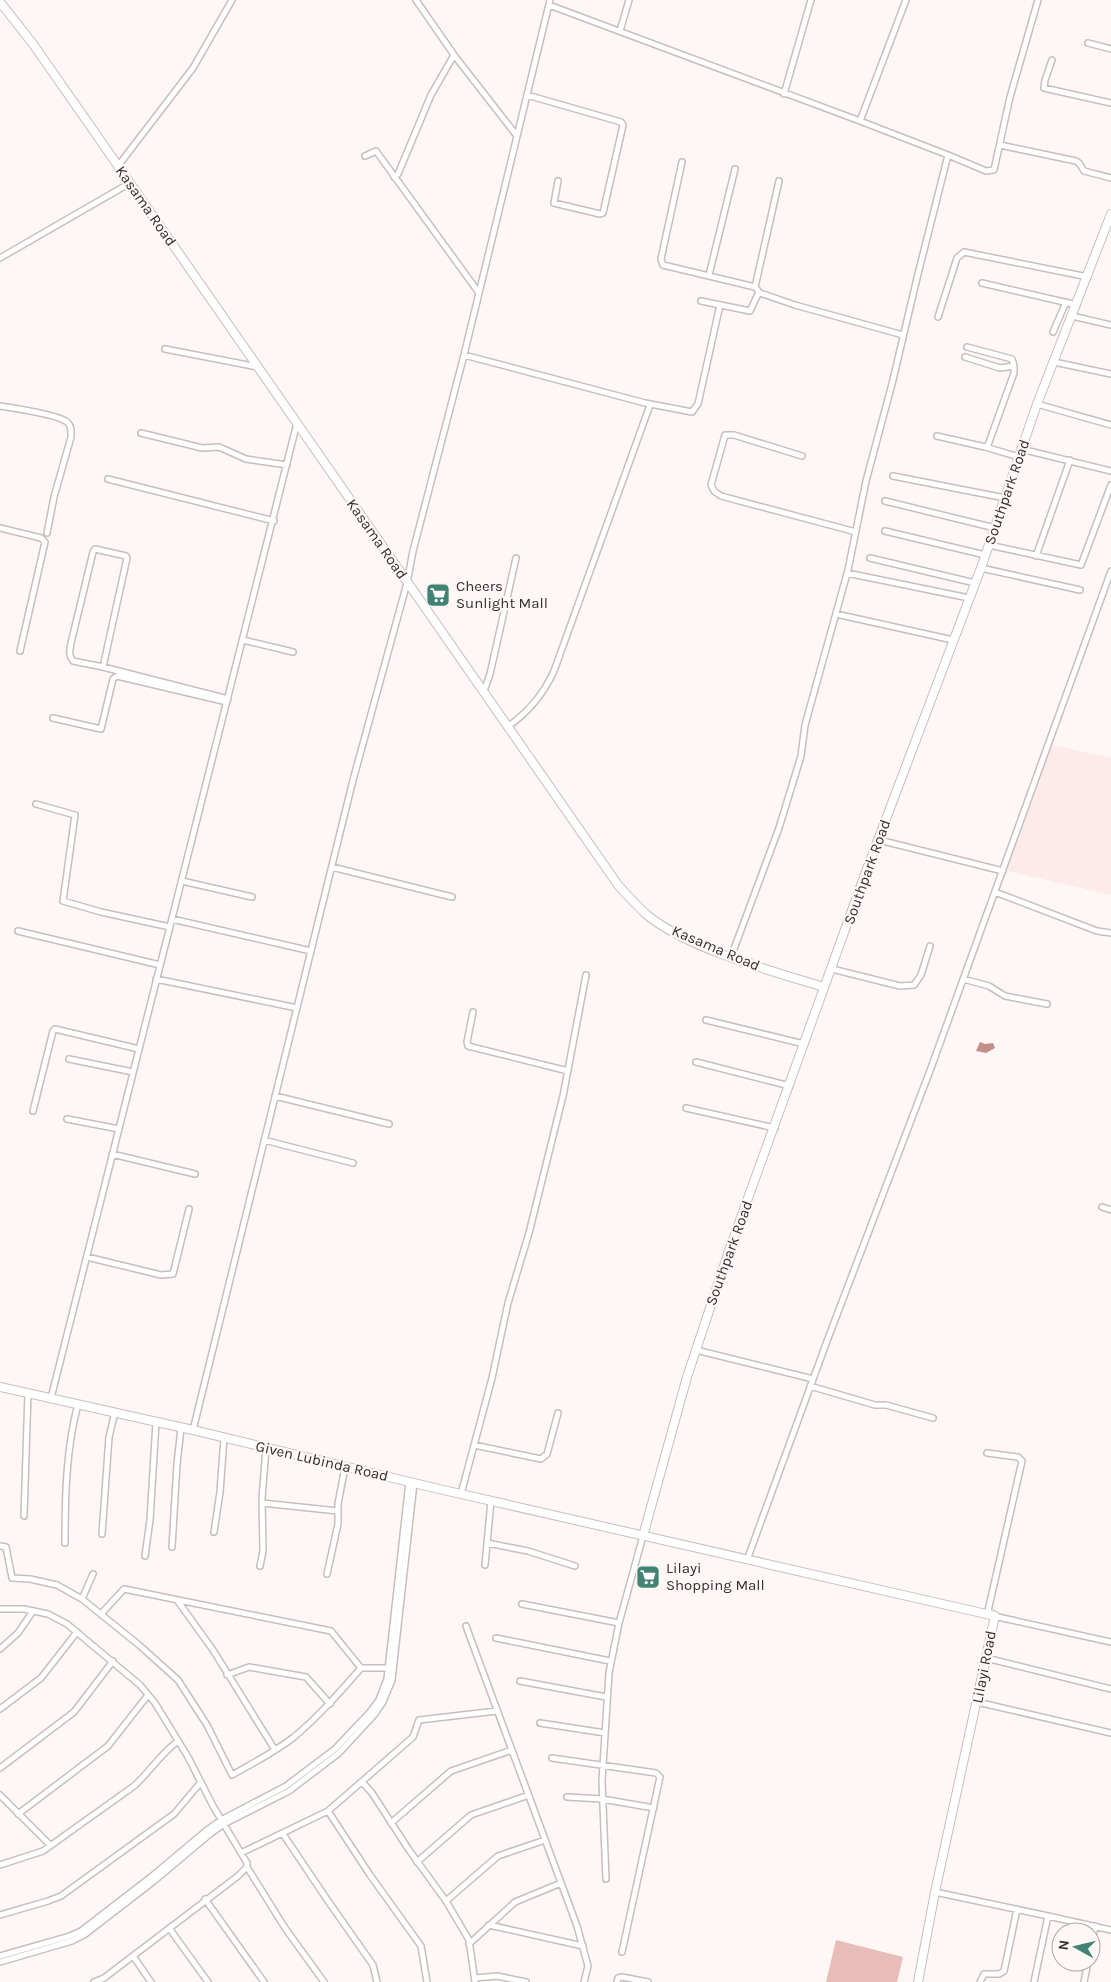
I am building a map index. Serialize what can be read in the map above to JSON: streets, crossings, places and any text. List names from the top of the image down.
{
  "streets": {
    "street": [
      "Kasama Road",
      "Southpark Road",
      "Given Lubinda Road",
      "Lilayi Road"
    ]
  },
  "crossings": [
    ["Kasama Road", "Southpark Road"],
    ["Southpark Road", "Given Lubinda Road"],
    ["Southpark Road", "Lilayi Road"],
    ["Given Lubinda Road", "Lilayi Road"]
  ],
  "places": {
    "supermarket": ["Cheers Sunlight Mall", "Lilayi Shopping Mall"]
  },
  "north": "left"
}
